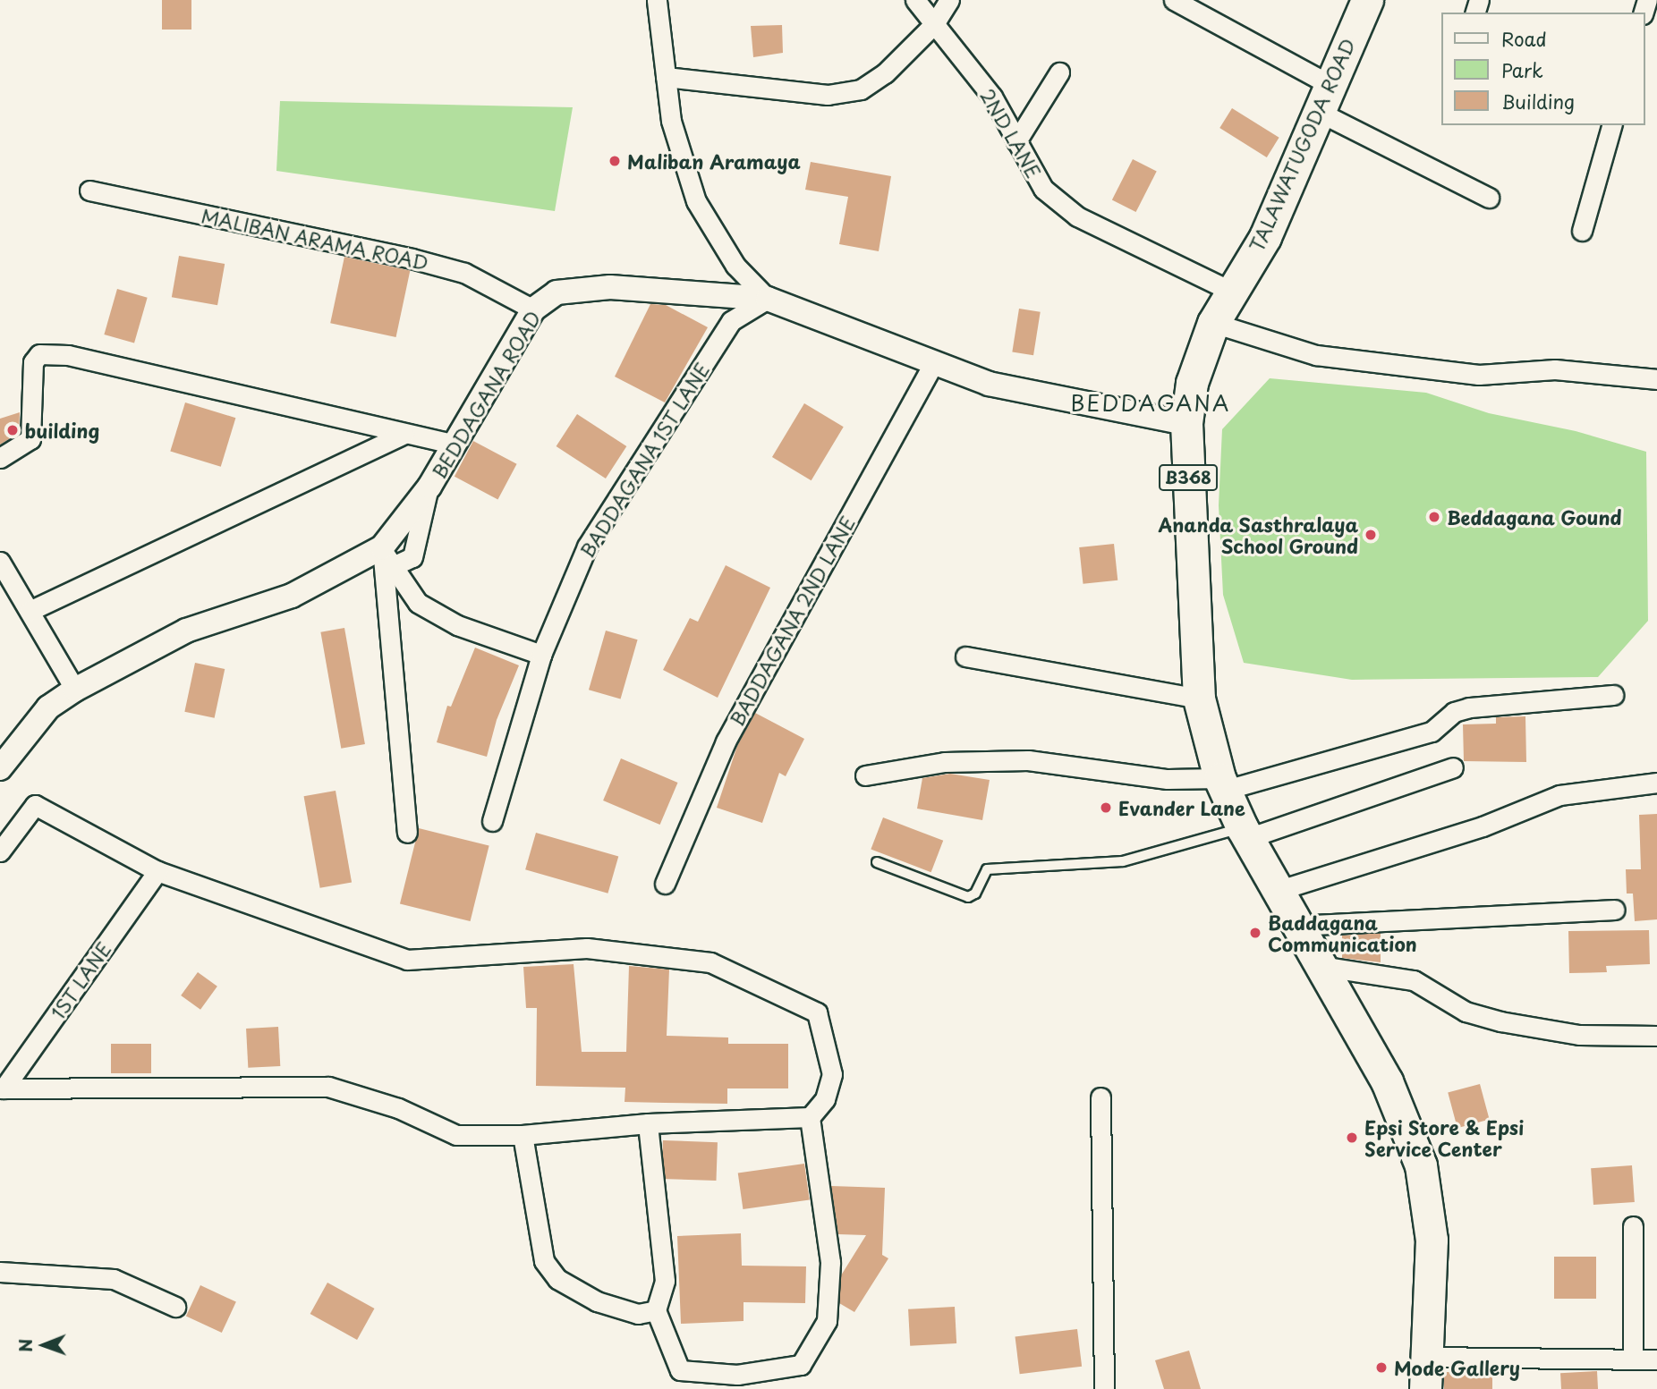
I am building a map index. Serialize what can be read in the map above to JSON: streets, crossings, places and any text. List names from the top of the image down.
{
  "streets": {
    "main road": ["TALAWATUGODA ROAD", "B368"],
    "street": [
      "2ND LANE",
      "MALIBAN ARAMA ROAD",
      "BEDDAGANA ROAD",
      "BADDAGANA 1ST LANE",
      "BADDAGANA 2ND LANE",
      "1ST LANE"
    ]
  },
  "crossings": [
    ["2ND LANE", "TALAWATUGODA ROAD"],
    ["TALAWATUGODA ROAD", "BEDDAGANA ROAD"],
    ["MALIBAN ARAMA ROAD", "BEDDAGANA ROAD"],
    ["BEDDAGANA ROAD", "BADDAGANA 1ST LANE"],
    ["BEDDAGANA ROAD", "BADDAGANA 2ND LANE"]
  ],
  "districts": ["BEDDAGANA"],
  "places": [
    "Maliban Aramaya",
    "building",
    "Beddagana Gound",
    "Ananda Sasthralaya School Ground",
    "Evander Lane",
    "Baddagana Communication",
    "Epsi Store & Epsi Service Center",
    "Mode Gallery"
  ],
  "legend": ["Road", "Park", "Building"],
  "north": "left"
}
